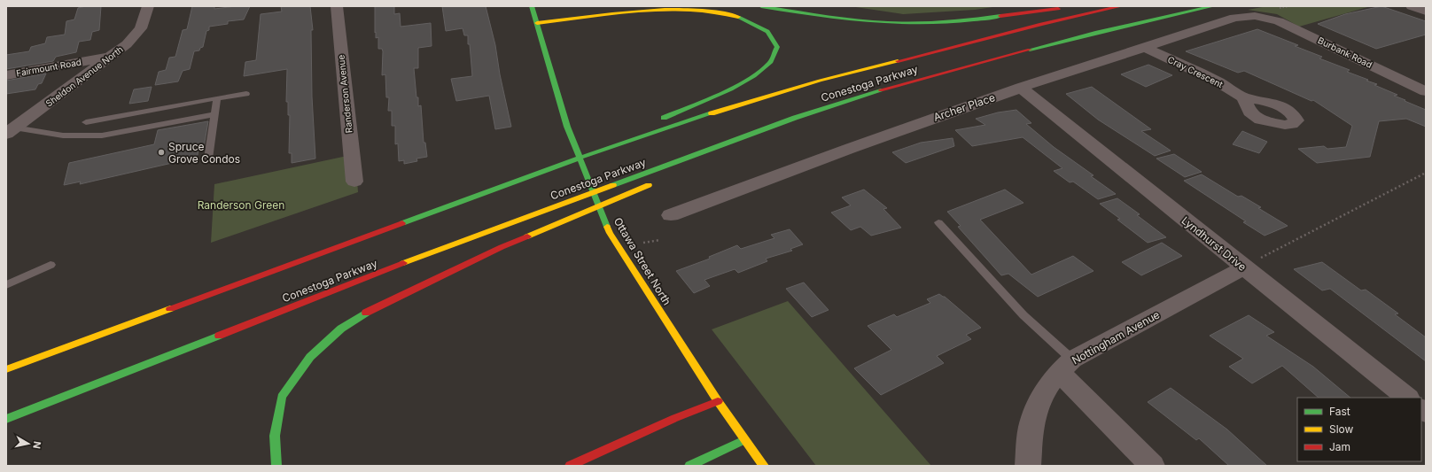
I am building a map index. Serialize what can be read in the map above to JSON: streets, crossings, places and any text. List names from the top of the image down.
{
  "streets": {
    "main road": ["Conestoga Parkway", "Ottawa Street North"],
    "street": [
      "Burbank Road",
      "Fairmount Road",
      "Cray Crescent",
      "Sheldon Avenue North",
      "Randerson Avenue",
      "Archer Place",
      "Lyndhurst Drive",
      "Nottingham Avenue"
    ]
  },
  "crossings": [
    ["Burbank Road", "Archer Place"],
    ["Fairmount Road", "Sheldon Avenue North"],
    ["Cray Crescent", "Archer Place"],
    ["Archer Place", "Lyndhurst Drive"],
    ["Lyndhurst Drive", "Nottingham Avenue"]
  ],
  "parks": ["Randerson Green"],
  "places": ["Spruce Grove Condos"],
  "legend": ["Fast", "Slow", "Jam"],
  "north": "right"
}
